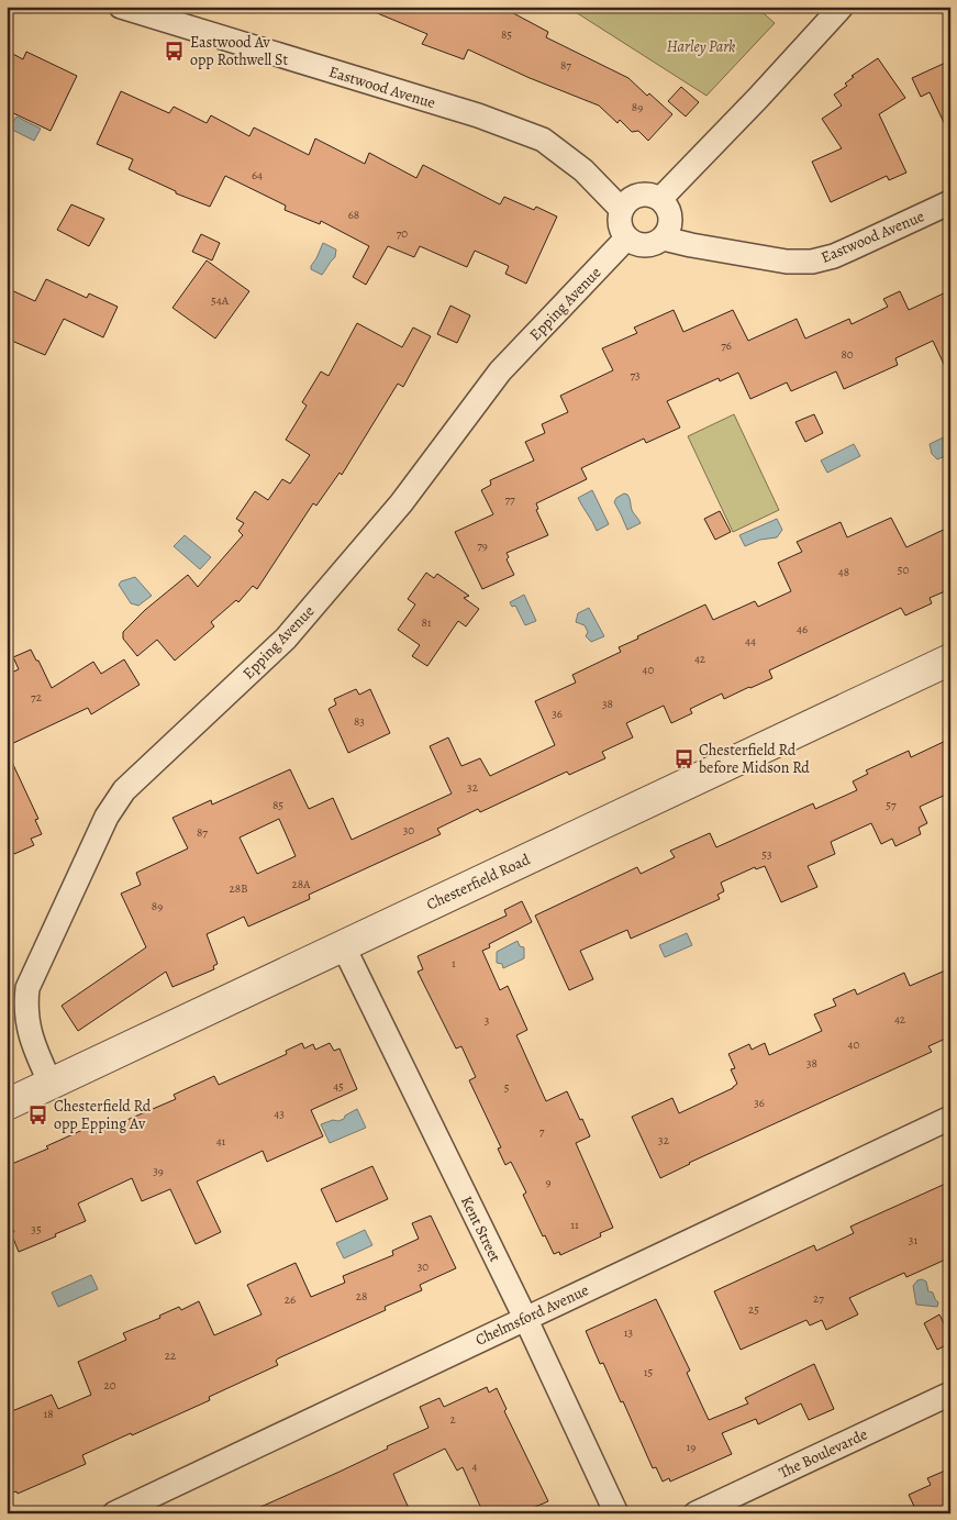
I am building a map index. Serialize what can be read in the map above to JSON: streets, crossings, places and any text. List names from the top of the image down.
{
  "streets": {
    "street": [
      "Eastwood Avenue",
      "Epping Avenue",
      "Chesterfield Road",
      "Kent Street",
      "Chelmsford Avenue",
      "The Boulevarde"
    ]
  },
  "crossings": [
    ["Eastwood Avenue", "Epping Avenue"],
    ["Epping Avenue", "Chesterfield Road"],
    ["Chesterfield Road", "Kent Street"],
    ["Kent Street", "Chelmsford Avenue"]
  ],
  "parks": ["Harley Park"],
  "places": {
    "bus stop": ["Eastwood Av opp Rothwell St", "Chesterfield Rd before Midson Rd", "Chesterfield Rd opp Epping Av"]
  },
  "house_numbers": [
    "85",
    "87",
    "89",
    "64",
    "68",
    "70",
    "54A",
    "76",
    "80",
    "73",
    "77",
    "79",
    "50",
    "48",
    "81",
    "46",
    "44",
    "42",
    "40",
    "72",
    "38",
    "36",
    "83",
    "32",
    "85",
    "57",
    "30",
    "87",
    "53",
    "28A",
    "28B",
    "89",
    "1",
    "42",
    "3",
    "40",
    "38",
    "45",
    "5",
    "36",
    "43",
    "7",
    "32",
    "41",
    "39",
    "9",
    "11",
    "35",
    "31",
    "30",
    "28",
    "27",
    "26",
    "25",
    "13",
    "22",
    "15",
    "20",
    "18",
    "2",
    "19",
    "4"
  ]
}
